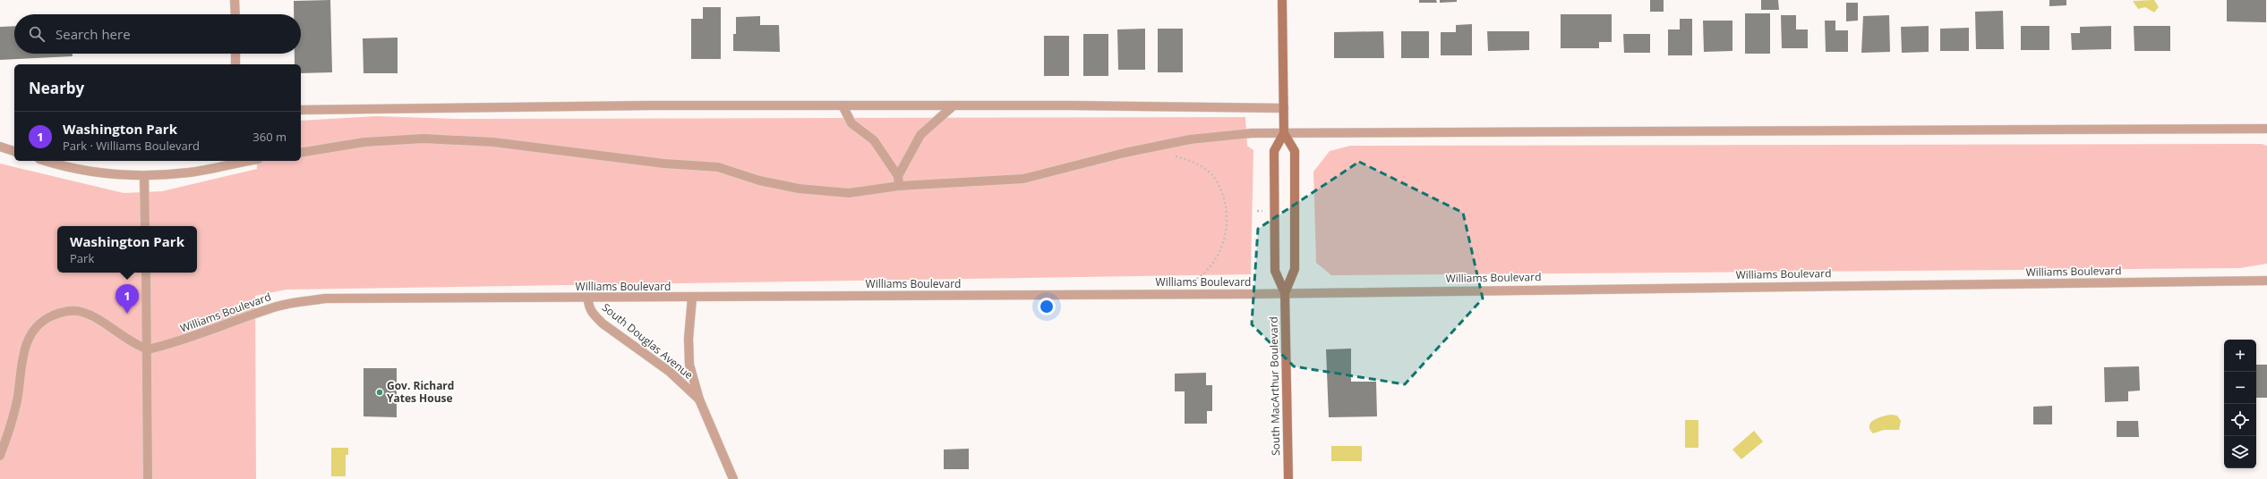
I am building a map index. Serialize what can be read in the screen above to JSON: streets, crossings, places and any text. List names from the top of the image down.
{
  "streets": {
    "main road": ["South MacArthur Boulevard"],
    "street": ["Williams Boulevard", "South Douglas Avenue"]
  },
  "crossings": [
    ["Williams Boulevard", "South Douglas Avenue"],
    ["Williams Boulevard", "South MacArthur Boulevard"]
  ],
  "places": ["Gov. Richard Yates House"],
  "page": {
    "search": "Search here",
    "heading": "Nearby",
    "list": [
      {
        "mark": "1",
        "name": "Washington Park",
        "note": "Park · Williams Boulevard",
        "value": "360 m"
      }
    ],
    "popup": ["Washington Park", "Park"],
    "pins": "1",
    "map_buttons": ["+", "−"]
  }
}
